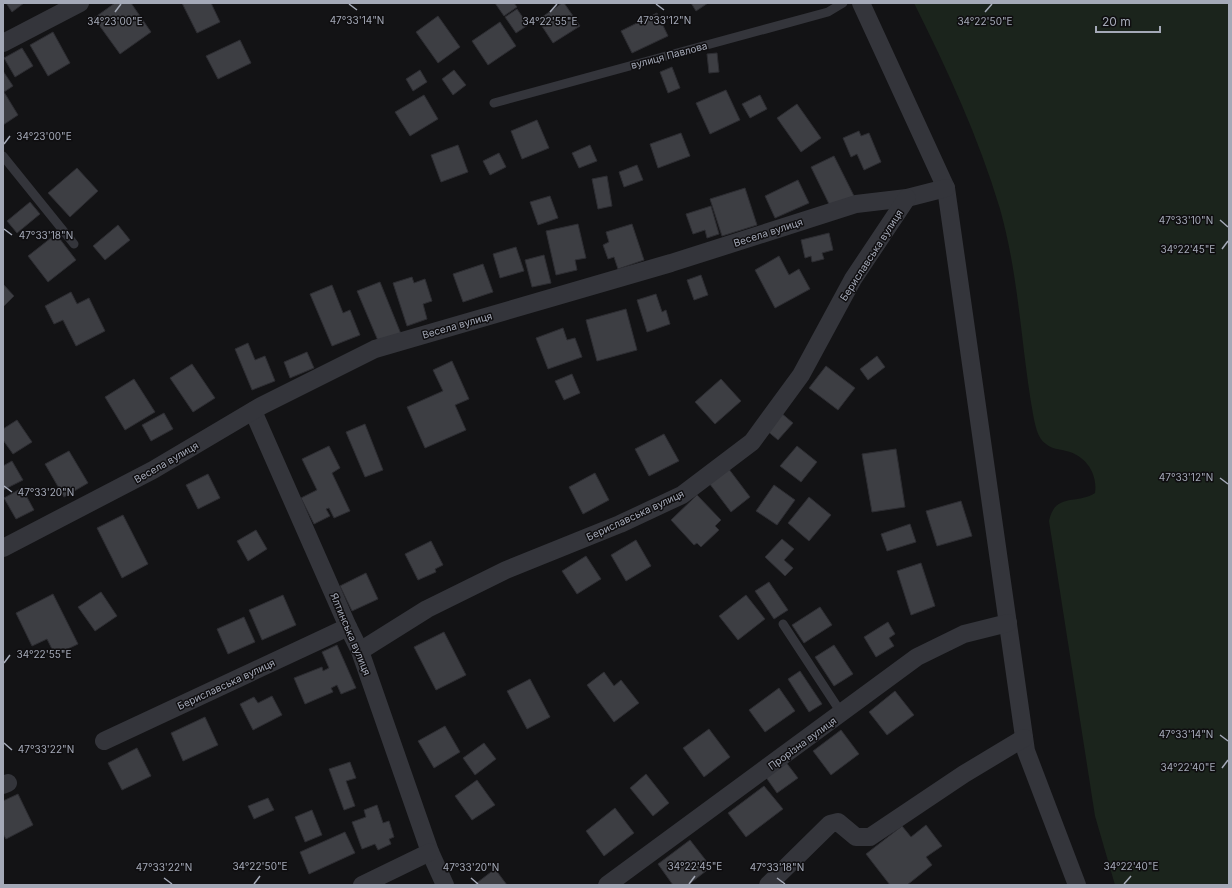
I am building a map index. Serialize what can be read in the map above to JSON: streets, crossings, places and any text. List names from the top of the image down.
{
  "streets": {
    "street": [
      "Весела вулиця",
      "Бериславська вулиця",
      "Ялтинська вулиця",
      "Прорізна вулиця"
    ],
    "lane": ["вулиця Павлова"]
  },
  "crossings": [
    ["Весела вулиця", "Бериславська вулиця"],
    ["Весела вулиця", "Ялтинська вулиця"],
    ["Бериславська вулиця", "Ялтинська вулиця"]
  ],
  "scale_bar": "20 m",
  "coordinates": [
    "47°33'14\"N",
    "47°33'12\"N",
    "34°23'00\"E",
    "34°22'55\"E",
    "34°22'50\"E",
    "47°33'10\"N",
    "47°33'18\"N",
    "34°22'45\"E",
    "47°33'20\"N",
    "47°33'22\"N",
    "34°22'40\"E"
  ]
}
